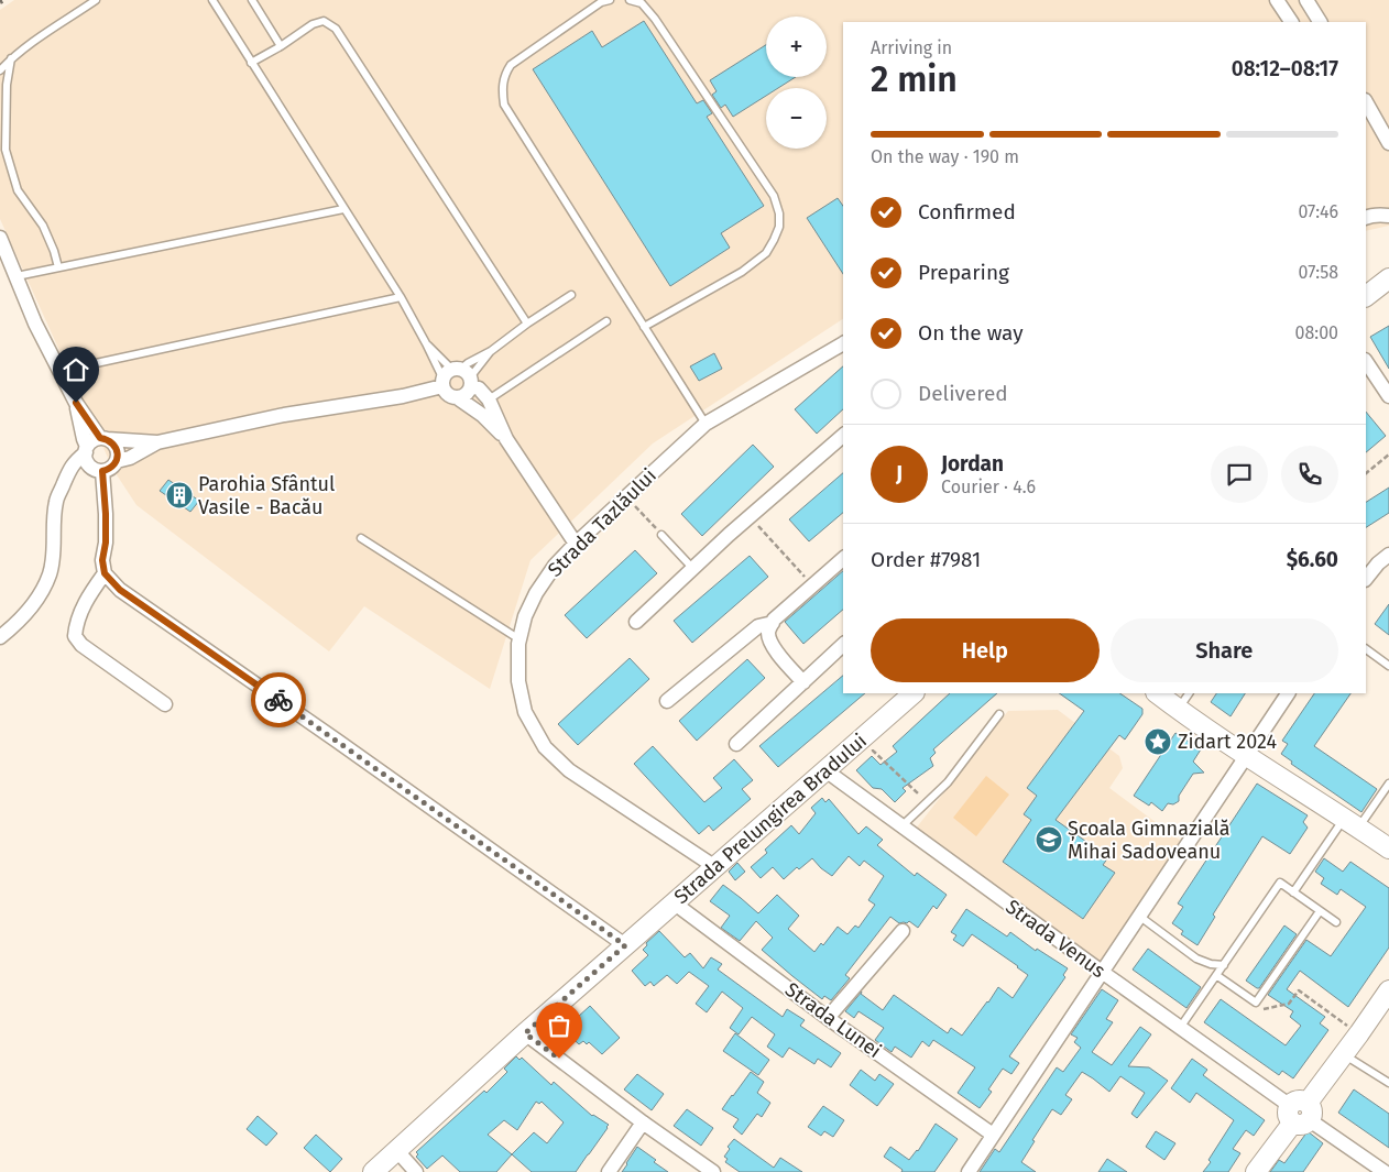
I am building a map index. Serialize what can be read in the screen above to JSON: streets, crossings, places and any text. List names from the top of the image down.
{
  "streets": {
    "street": [
      "Strada Tazlăului",
      "Strada Prelungirea Bradului",
      "Strada Venus",
      "Strada Lunei"
    ]
  },
  "crossings": [
    ["Strada Tazlăului", "Strada Prelungirea Bradului"],
    ["Strada Prelungirea Bradului", "Strada Venus"],
    ["Strada Prelungirea Bradului", "Strada Lunei"]
  ],
  "places": {
    "building": ["Parohia Sfântul Vasile - Bacău"],
    "place": ["Zidart 2024"],
    "school or university": ["Școala Gimnazială Mihai Sadoveanu"]
  },
  "page": {
    "map_buttons": ["+", "−"],
    "heading": ["2 min", "Arriving in", "08:12–08:17"],
    "panel": [
      "Jordan",
      "Courier · 4.6",
      "Order #7981",
      "$6.60"
    ],
    "bar": "On the way · 190 m",
    "list": [
      ["Confirmed", "07:46"],
      ["Preparing", "07:58"],
      ["On the way", "08:00"],
      "Delivered"
    ],
    "round": "J",
    "buttons": ["Help", "Share"]
  }
}
